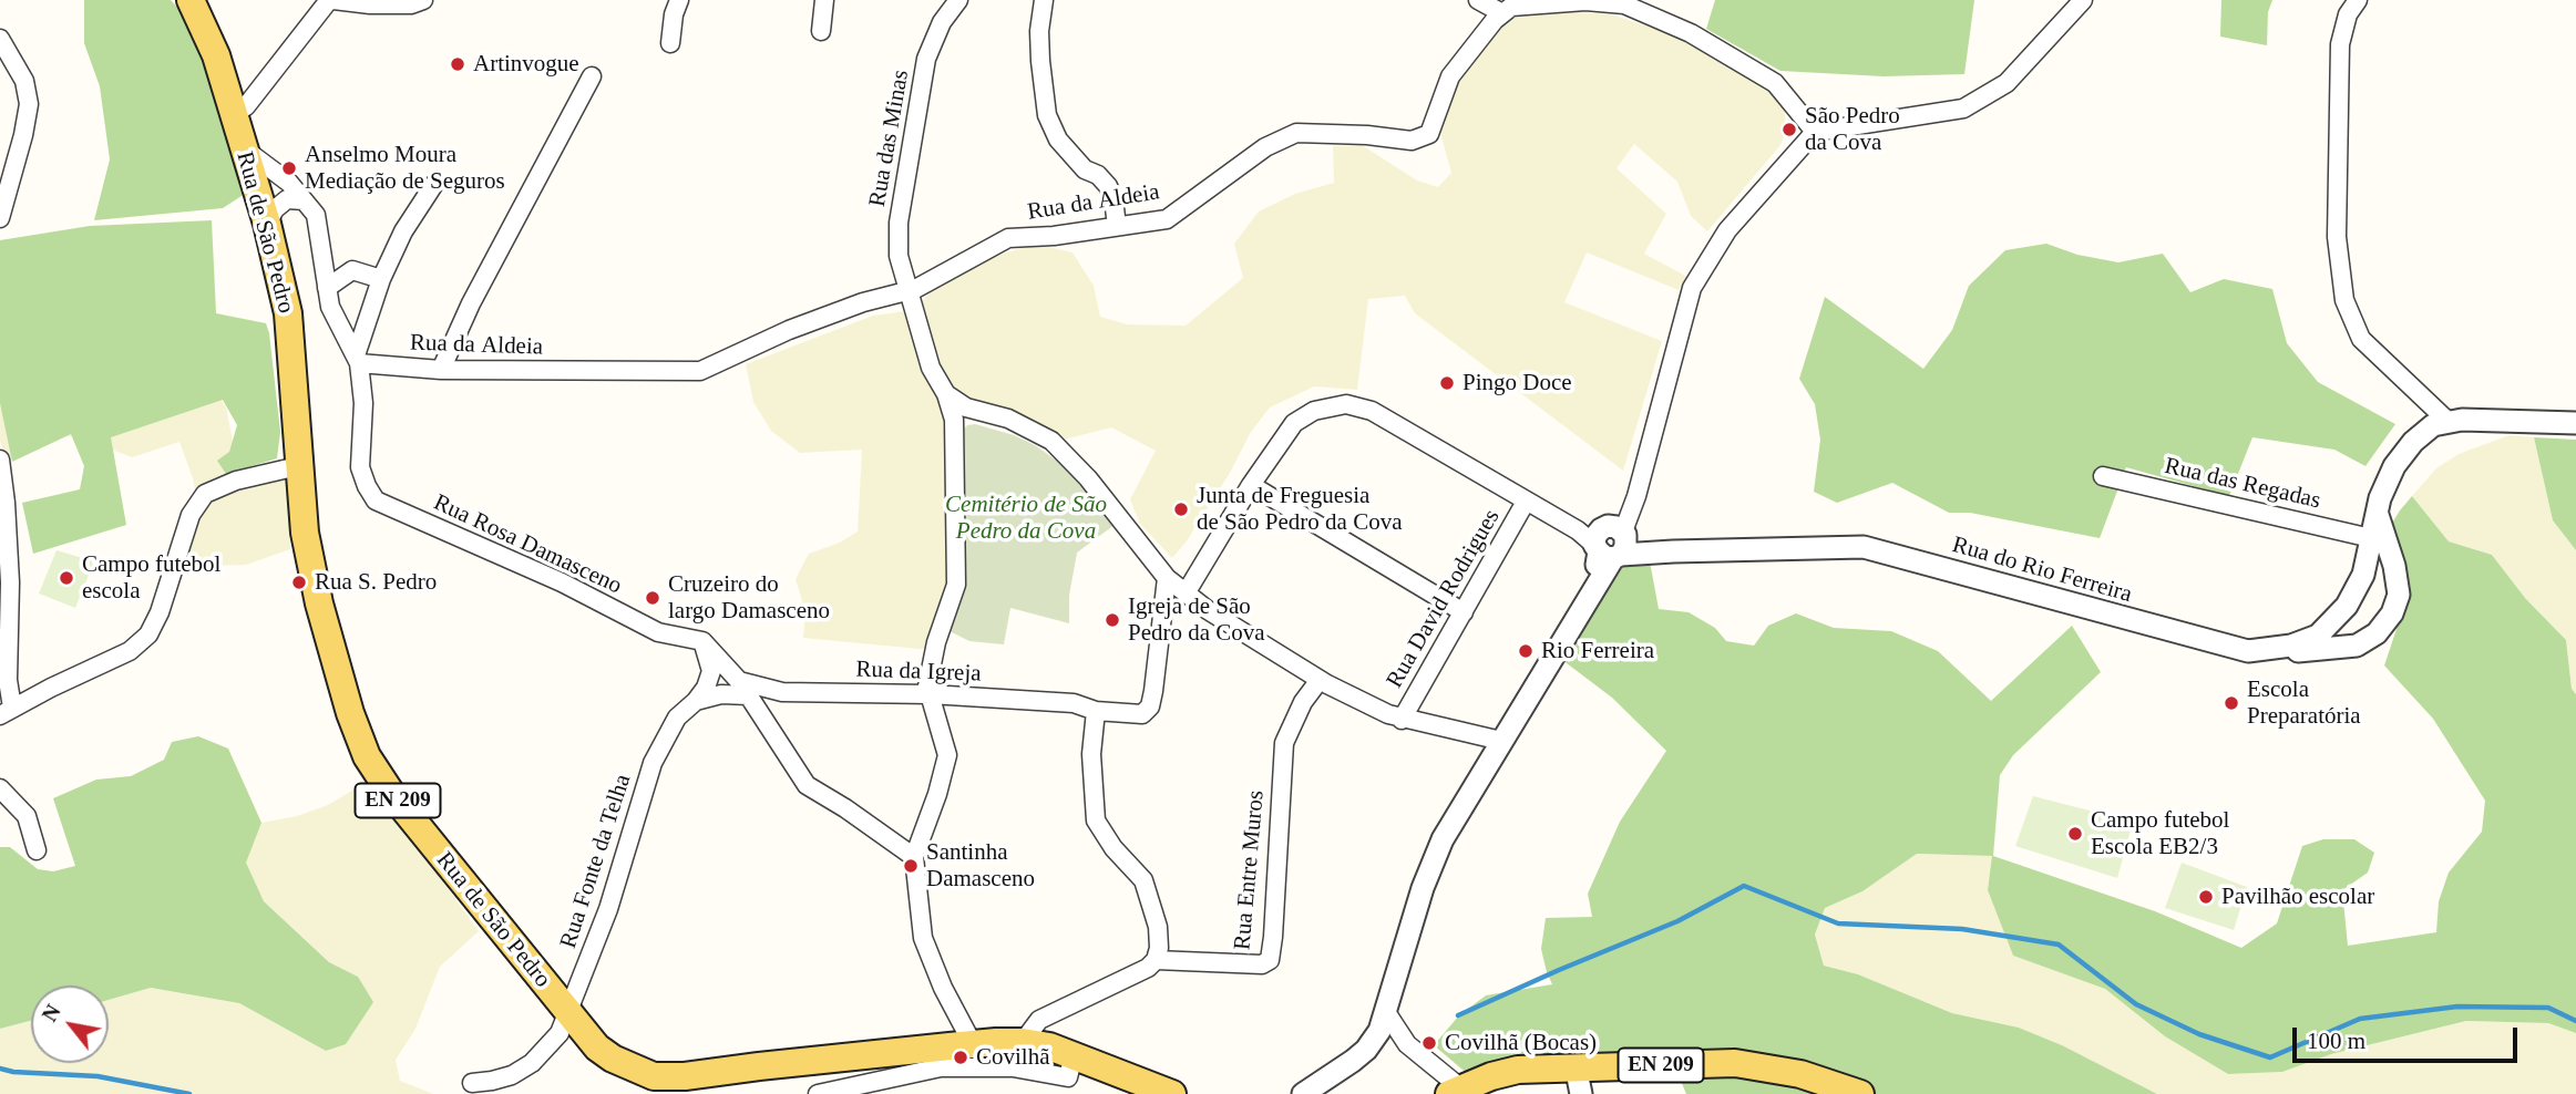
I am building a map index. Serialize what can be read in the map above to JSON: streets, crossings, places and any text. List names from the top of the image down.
{
  "streets": {
    "main road": ["Rua de São Pedro", "EN 209"],
    "street": [
      "Rua das Minas",
      "Rua da Aldeia",
      "Rua das Regadas",
      "Rua Rosa Damasceno",
      "Rua do Rio Ferreira",
      "Rua David Rodrigues",
      "Rua da Igreja",
      "Rua Fonte da Telha",
      "Rua Entre Muros"
    ]
  },
  "crossings": [
    ["Rua das Minas", "Rua da Aldeia"],
    ["Rua das Minas", "Rua da Igreja"],
    ["Rua da Aldeia", "Rua Rosa Damasceno"],
    ["Rua de São Pedro", "Rua Rosa Damasceno"],
    ["Rua de São Pedro", "Rua Fonte da Telha"],
    ["Rua das Regadas", "Rua do Rio Ferreira"],
    ["Rua Rosa Damasceno", "Rua Fonte da Telha"]
  ],
  "parks": ["Cemitério de São Pedro da Cova"],
  "places": [
    "Artinvogue",
    "São Pedro da Cova",
    "Anselmo Moura Mediação de Seguros",
    "Pingo Doce",
    "Junta de Freguesia de São Pedro da Cova",
    "Campo futebol escola",
    "Rua S. Pedro",
    "Cruzeiro do largo Damasceno",
    "Igreja de São Pedro da Cova",
    "Rio Ferreira",
    "Escola Preparatória",
    "Campo futebol Escola EB2/3",
    "Santinha Damasceno",
    "Pavilhão escolar",
    "Covilhã (Bocas)",
    "Covilhã"
  ],
  "scale_bar": "100 m",
  "north": "top left"
}
